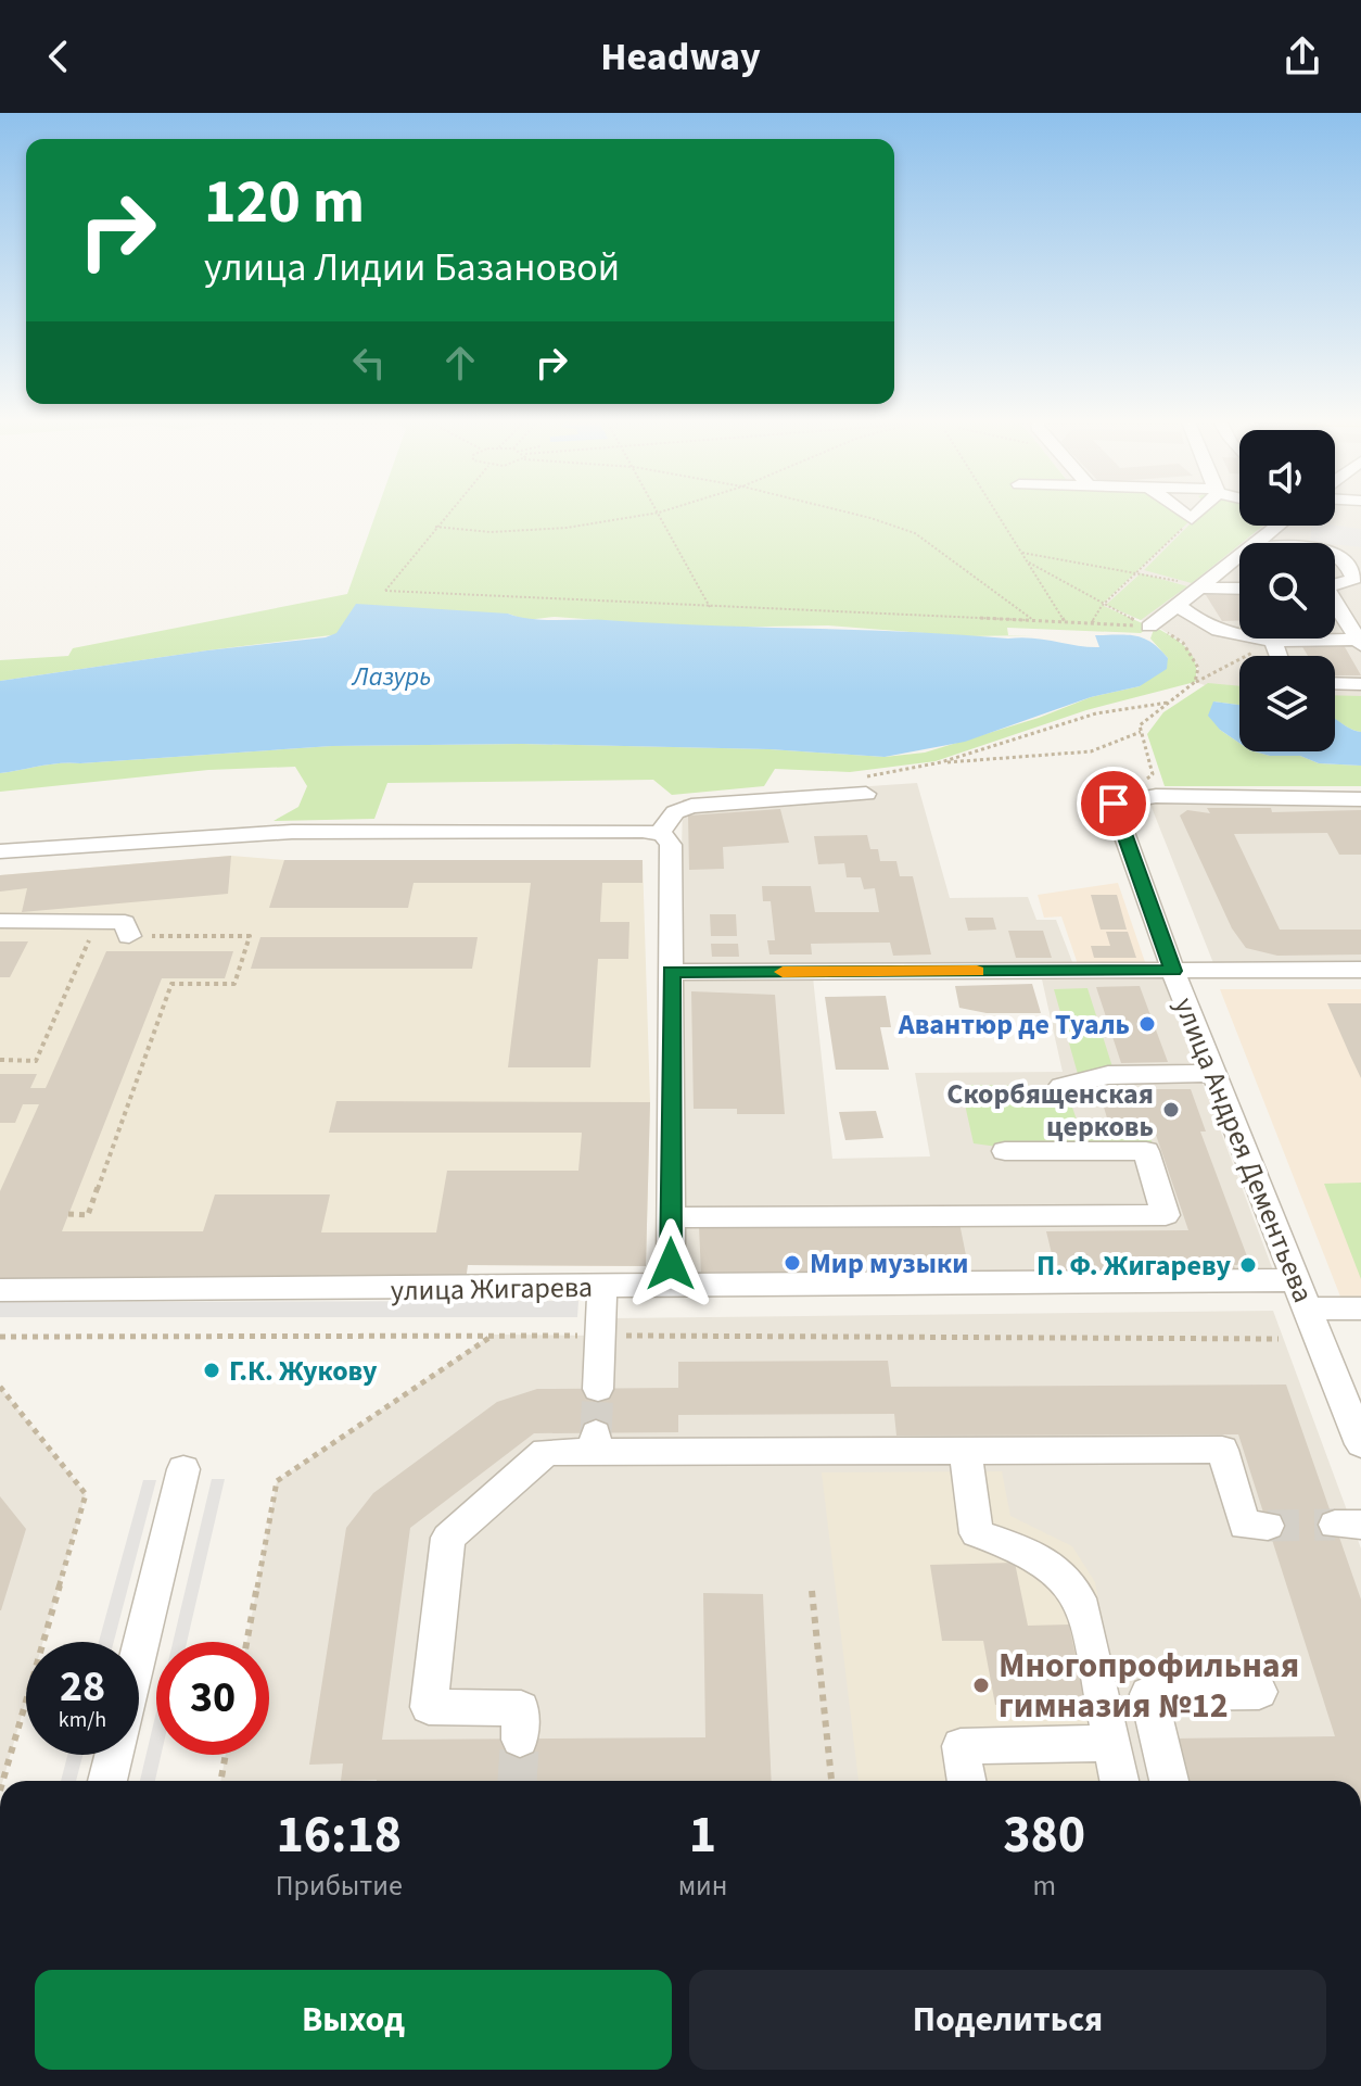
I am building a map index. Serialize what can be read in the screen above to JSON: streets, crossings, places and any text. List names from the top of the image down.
{
  "streets": {
    "street": ["улица Андрея Дементьева", "улица Жигарева"]
  },
  "crossings": [
    ["улица Андрея Дементьева", "улица Жигарева"]
  ],
  "water": ["Лазурь"],
  "places": [
    "Авантюр де Туаль",
    "Скорбященская церковь",
    "Мир музыки",
    "П. Ф. Жигареву",
    "Г.К. Жукову",
    "Многопрофильная гимназия №12"
  ],
  "page": {
    "header": "Headway",
    "turn": ["120 m", "улица Лидии Базановой"],
    "speed": "28 km/h",
    "limit": "30",
    "eta": [
      "16:18",
      "Прибытие",
      "1",
      "мин",
      "380",
      "m"
    ],
    "buttons": ["Выход", "Поделиться"]
  }
}
